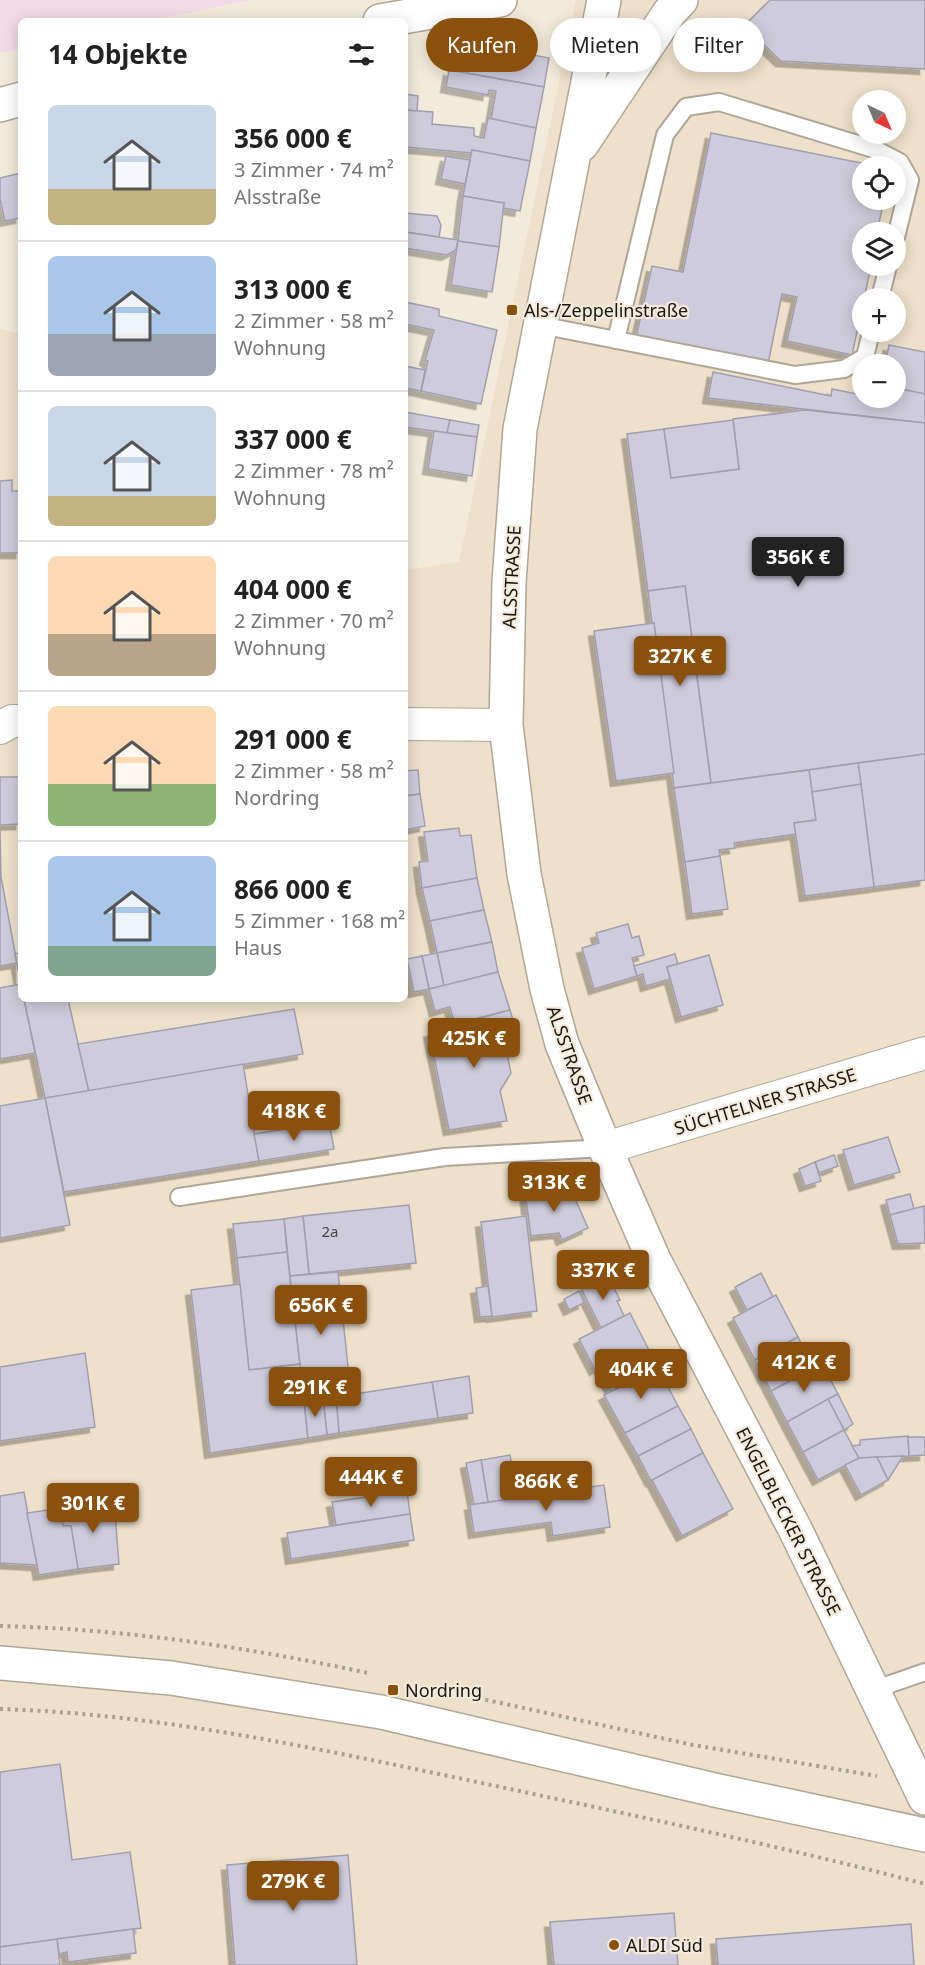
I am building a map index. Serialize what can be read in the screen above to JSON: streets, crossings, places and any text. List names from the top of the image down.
{
  "streets": {
    "street": ["ALSSTRASSE", "SÜCHTELNER STRASSE", "ENGELBLECKER STRASSE"]
  },
  "crossings": [
    ["ALSSTRASSE", "SÜCHTELNER STRASSE"],
    ["ALSSTRASSE", "ENGELBLECKER STRASSE"],
    ["SÜCHTELNER STRASSE", "ENGELBLECKER STRASSE"]
  ],
  "places": {
    "transit": ["Als-/Zeppelinstraße", "Nordring"],
    "other": ["ALDI Süd"]
  },
  "house_numbers": ["2a"],
  "north": "bottom right",
  "page": {
    "chip": ["Kaufen", "Mieten", "Filter"],
    "heading": "14 Objekte",
    "map_buttons": ["+", "−"],
    "list": [
      {
        "name": "356 000 €",
        "note": "3 Zimmer · 74 m² · Alsstraße"
      },
      {
        "name": "313 000 €",
        "note": "2 Zimmer · 58 m² · Wohnung"
      },
      {
        "name": "337 000 €",
        "note": "2 Zimmer · 78 m² · Wohnung"
      },
      {
        "name": "404 000 €",
        "note": "2 Zimmer · 70 m² · Wohnung"
      },
      {
        "name": "291 000 €",
        "note": "2 Zimmer · 58 m² · Nordring"
      },
      {
        "name": "866 000 €",
        "note": "5 Zimmer · 168 m² · Haus"
      }
    ],
    "price": [
      "356K €",
      "327K €",
      "425K €",
      "418K €",
      "313K €",
      "337K €",
      "656K €",
      "412K €",
      "404K €",
      "291K €",
      "444K €",
      "866K €",
      "301K €",
      "279K €"
    ]
  }
}
